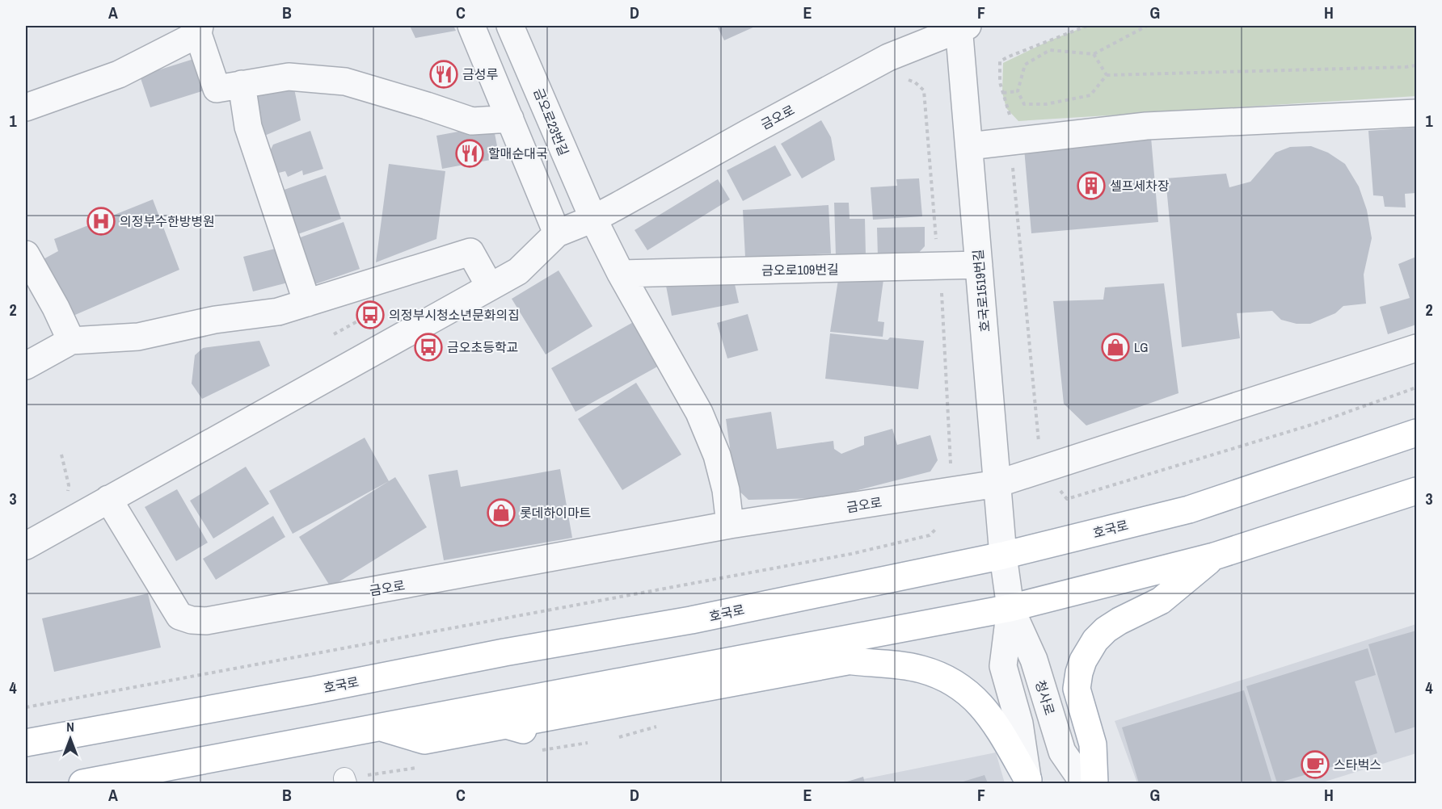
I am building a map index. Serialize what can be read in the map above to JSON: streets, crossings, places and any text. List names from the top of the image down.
{
  "streets": {
    "main road": ["호국로"],
    "street": [
      "금오로",
      "금오로23번길",
      "금오로109번길",
      "호국로1519번길",
      "청사로"
    ]
  },
  "crossings": [
    ["금오로", "금오로23번길"],
    ["금오로", "호국로1519번길"],
    ["금오로109번길", "호국로1519번길"],
    ["호국로1519번길", "호국로"],
    ["호국로1519번길", "청사로"],
    ["호국로", "청사로"]
  ],
  "places": {
    "restaurant": ["금성루", "할매순대국"],
    "building": ["셀프세차장"],
    "hospital": ["의정부수한방병원"],
    "bus stop": ["의정부시청소년문화의집", "금오초등학교"],
    "shop": ["LG", "롯데하이마트"],
    "cafe": ["스타벅스"]
  },
  "north": "top",
  "grid": {
    "columns": [
      "A",
      "B",
      "C",
      "D",
      "E",
      "F",
      "G",
      "H"
    ],
    "rows": [
      "1",
      "2",
      "3",
      "4"
    ]
  }
}
